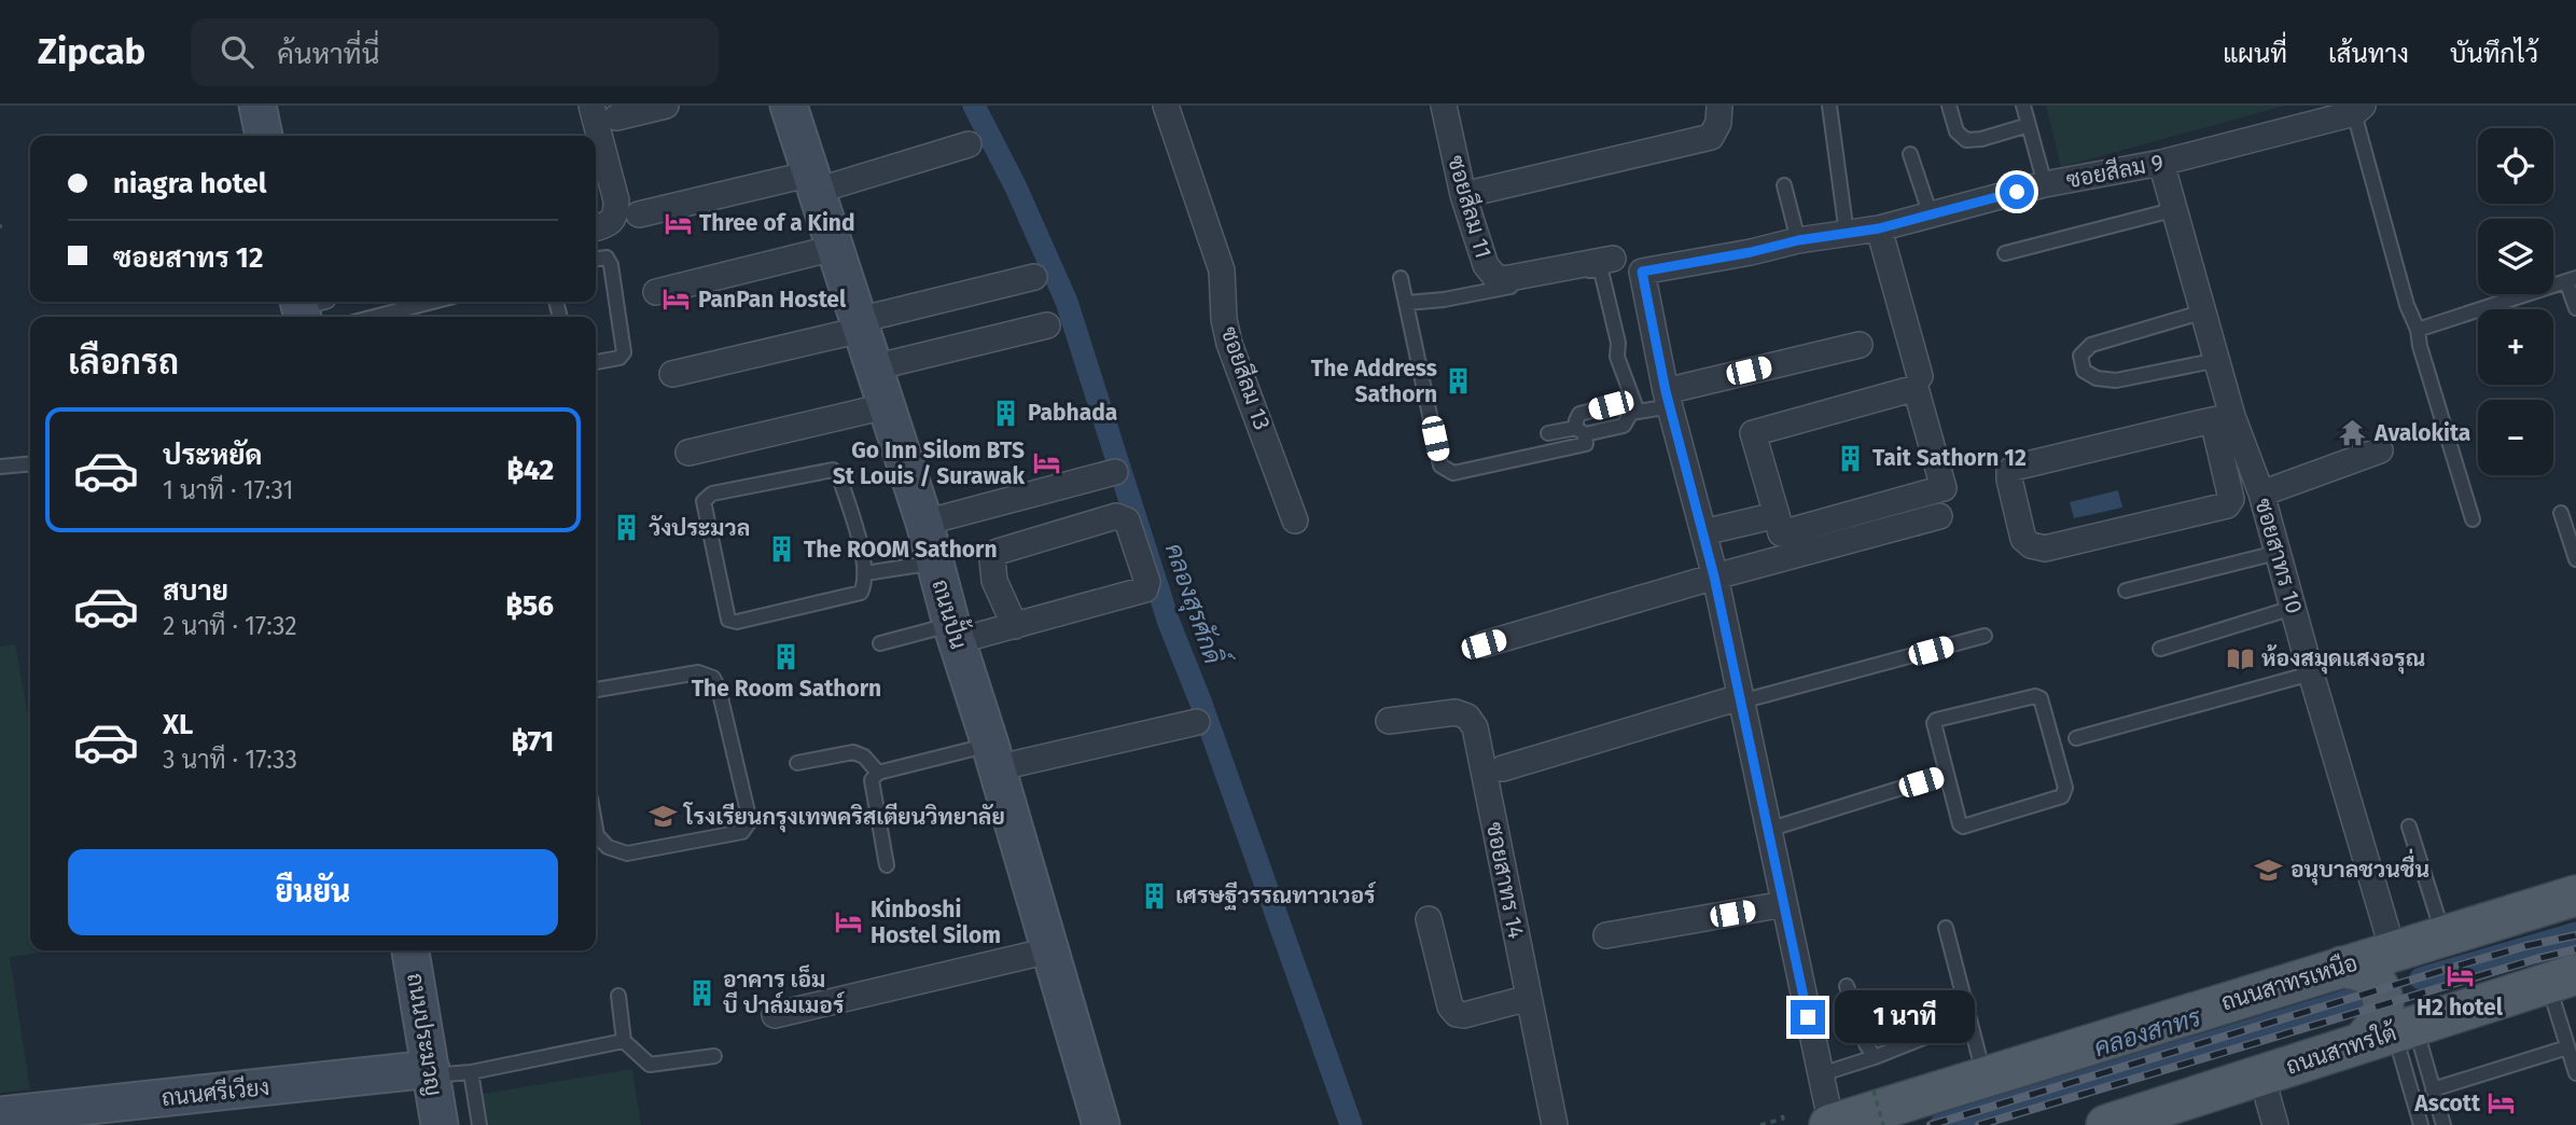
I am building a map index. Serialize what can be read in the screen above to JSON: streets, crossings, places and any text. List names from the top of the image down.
{
  "streets": {
    "main road": ["ถนนสาทรเหนือ", "ถนนสาทรใต้"],
    "street": [
      "ซอยสีลม 9",
      "ซอยสีลม 11",
      "ซอยสีลม 13",
      "ซอยสาทร 10",
      "ถนนปั้น",
      "ซอยสาทร 14",
      "ถนนประมวญ",
      "ถนนศรีเวียง"
    ]
  },
  "crossings": [
    ["ซอยสีลม 9", "ซอยสาทร 10"],
    ["ซอยสาทร 10", "ถนนสาทรเหนือ"],
    ["ถนนประมวญ", "ถนนศรีเวียง"]
  ],
  "water": ["คลองสุรศักดิ์", "คลองสาทร"],
  "places": {
    "hotel": [
      "Three of a Kind",
      "PanPan Hostel",
      "Go Inn Silom BTS St Louis / Surawak",
      "Kinboshi Hostel Silom",
      "H2 hotel",
      "Ascott"
    ],
    "building": [
      "The Address Sathorn",
      "Pabhada",
      "Tait Sathorn 12",
      "วังประมวล",
      "The ROOM Sathorn",
      "The Room Sathorn",
      "เศรษฐีวรรณทาวเวอร์",
      "อาคาร เอ็ม บี ปาล์มเมอร์"
    ],
    "temple": ["Avalokita"],
    "library": ["ห้องสมุดแสงอรุณ"],
    "school or university": ["โรงเรียนกรุงเทพคริสเตียนวิทยาลัย", "อนุบาลชวนชื่น"]
  },
  "page": {
    "header": "Zipcab",
    "search": "ค้นหาที่นี่",
    "nav": ["แผนที่", "เส้นทาง", "บันทึกไว้"],
    "map_buttons": ["+", "−"],
    "banner": ["niagra hotel", "ซอยสาทร 12"],
    "heading": "เลือกรถ",
    "list": [
      {
        "name": "ประหยัด",
        "note": "1 นาที · 17:31",
        "value": "฿42"
      },
      {
        "name": "สบาย",
        "note": "2 นาที · 17:32",
        "value": "฿56"
      },
      {
        "name": "XL",
        "note": "3 นาที · 17:33",
        "value": "฿71"
      }
    ],
    "buttons": "ยืนยัน",
    "bubble": "1 นาที"
  }
}
